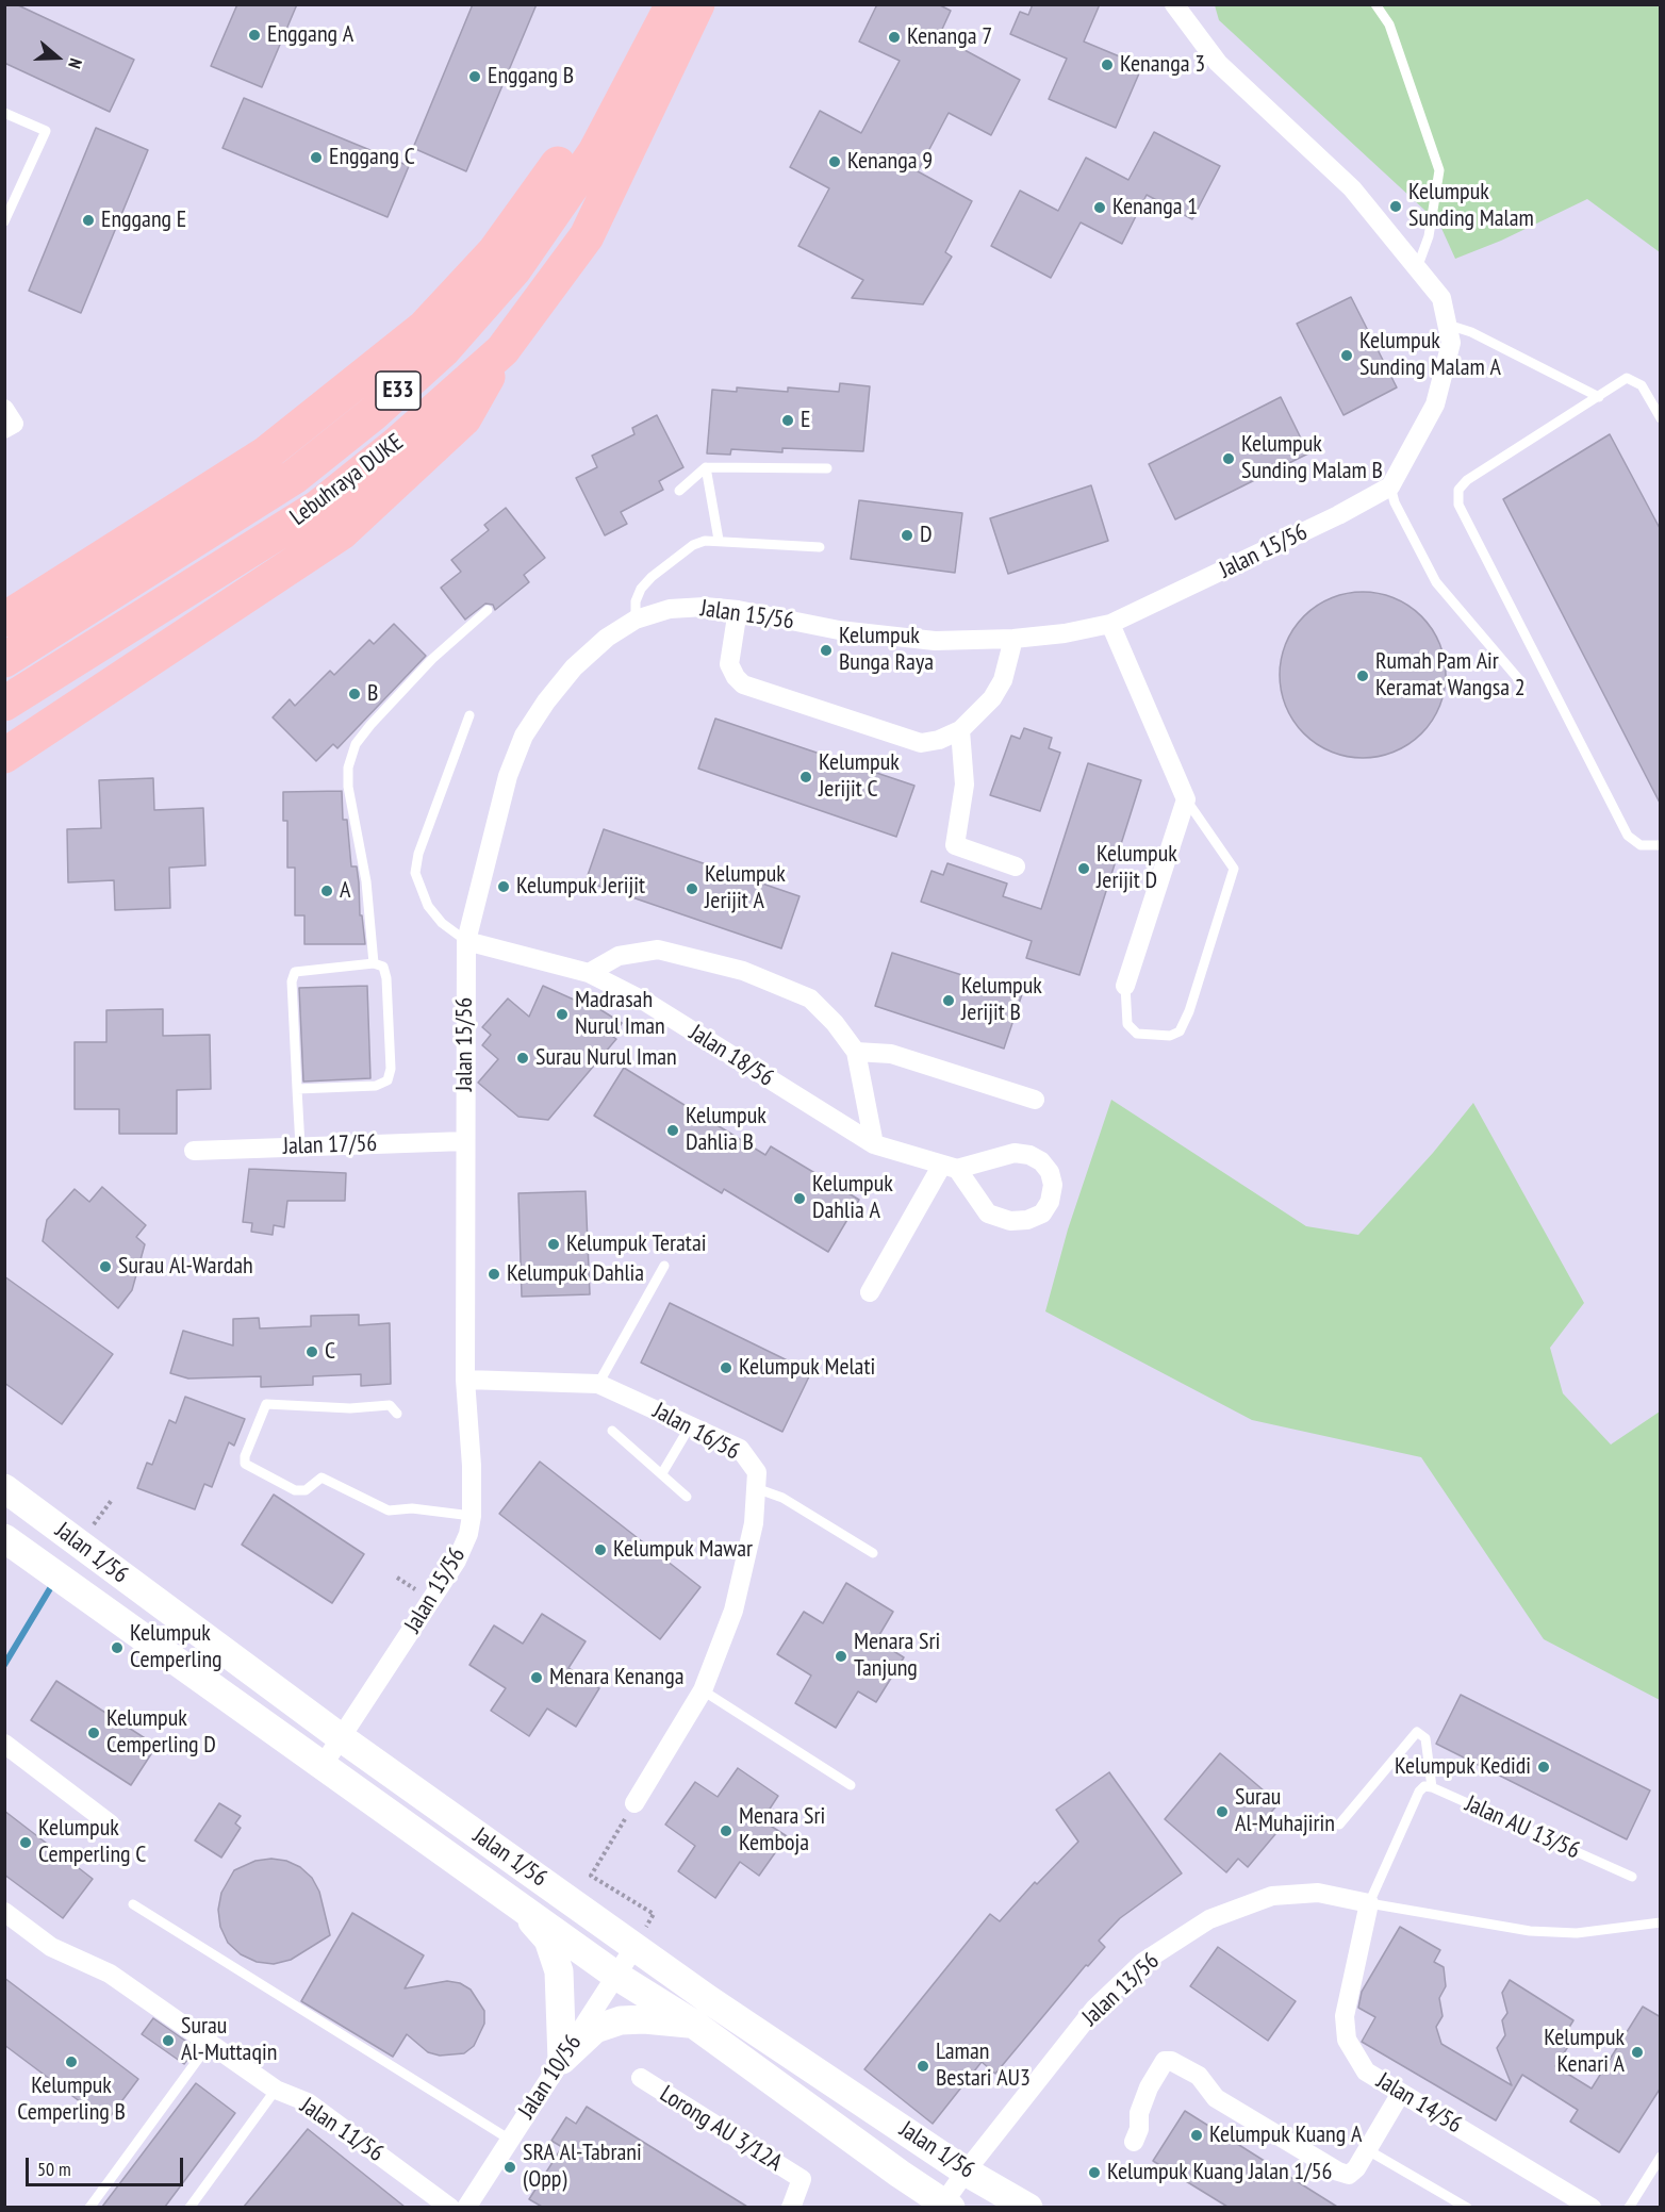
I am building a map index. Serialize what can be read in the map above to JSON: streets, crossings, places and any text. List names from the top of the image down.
{
  "streets": {
    "highway": ["E33", "Lebuhraya DUKE"],
    "main road": ["Jalan 1/56"],
    "street": [
      "Jalan 15/56",
      "Jalan 18/56",
      "Jalan 17/56",
      "Jalan 16/56",
      "Jalan 13/56",
      "Jalan 10/56",
      "Jalan 14/56",
      "Lorong AU 3/12A",
      "Jalan 11/56"
    ],
    "lane": ["Jalan AU 13/56"]
  },
  "crossings": [
    ["Jalan 15/56", "Jalan 18/56"],
    ["Jalan 15/56", "Jalan 17/56"],
    ["Jalan 15/56", "Jalan 16/56"],
    ["Jalan 15/56", "Jalan 1/56"],
    ["Jalan 1/56", "Jalan 13/56"],
    ["Jalan 1/56", "Jalan 10/56"],
    ["Jalan 13/56", "Jalan 14/56"]
  ],
  "places": [
    "Enggang A",
    "Kenanga 7",
    "Kenanga 3",
    "Enggang B",
    "Enggang C",
    "Kenanga 9",
    "Kelumpuk Sunding Malam",
    "Kenanga 1",
    "Enggang E",
    "Kelumpuk Sunding Malam A",
    "E",
    "Kelumpuk Sunding Malam B",
    "D",
    "Kelumpuk Bunga Raya",
    "Rumah Pam Air Keramat Wangsa 2",
    "B",
    "Kelumpuk Jerijit C",
    "Kelumpuk Jerijit D",
    "Kelumpuk Jerijit",
    "Kelumpuk Jerijit A",
    "A",
    "Kelumpuk Jerijit B",
    "Madrasah Nurul Iman",
    "Surau Nurul Iman",
    "Kelumpuk Dahlia B",
    "Kelumpuk Dahlia A",
    "Kelumpuk Teratai",
    "Surau Al-Wardah",
    "Kelumpuk Dahlia",
    "C",
    "Kelumpuk Melati",
    "Kelumpuk Mawar",
    "Kelumpuk Cemperling",
    "Menara Sri Tanjung",
    "Menara Kenanga",
    "Kelumpuk Cemperling D",
    "Kelumpuk Kedidi",
    "Surau Al-Muhajirin",
    "Menara Sri Kemboja",
    "Kelumpuk Cemperling C",
    "Surau Al-Muttaqin",
    "Kelumpuk Kenari A",
    "Kelumpuk Cemperling B",
    "Laman Bestari AU3",
    "Kelumpuk Kuang A",
    "SRA Al-Tabrani (Opp)",
    "Kelumpuk Kuang Jalan 1/56"
  ],
  "scale_bar": "50 m",
  "north": "right"
}
